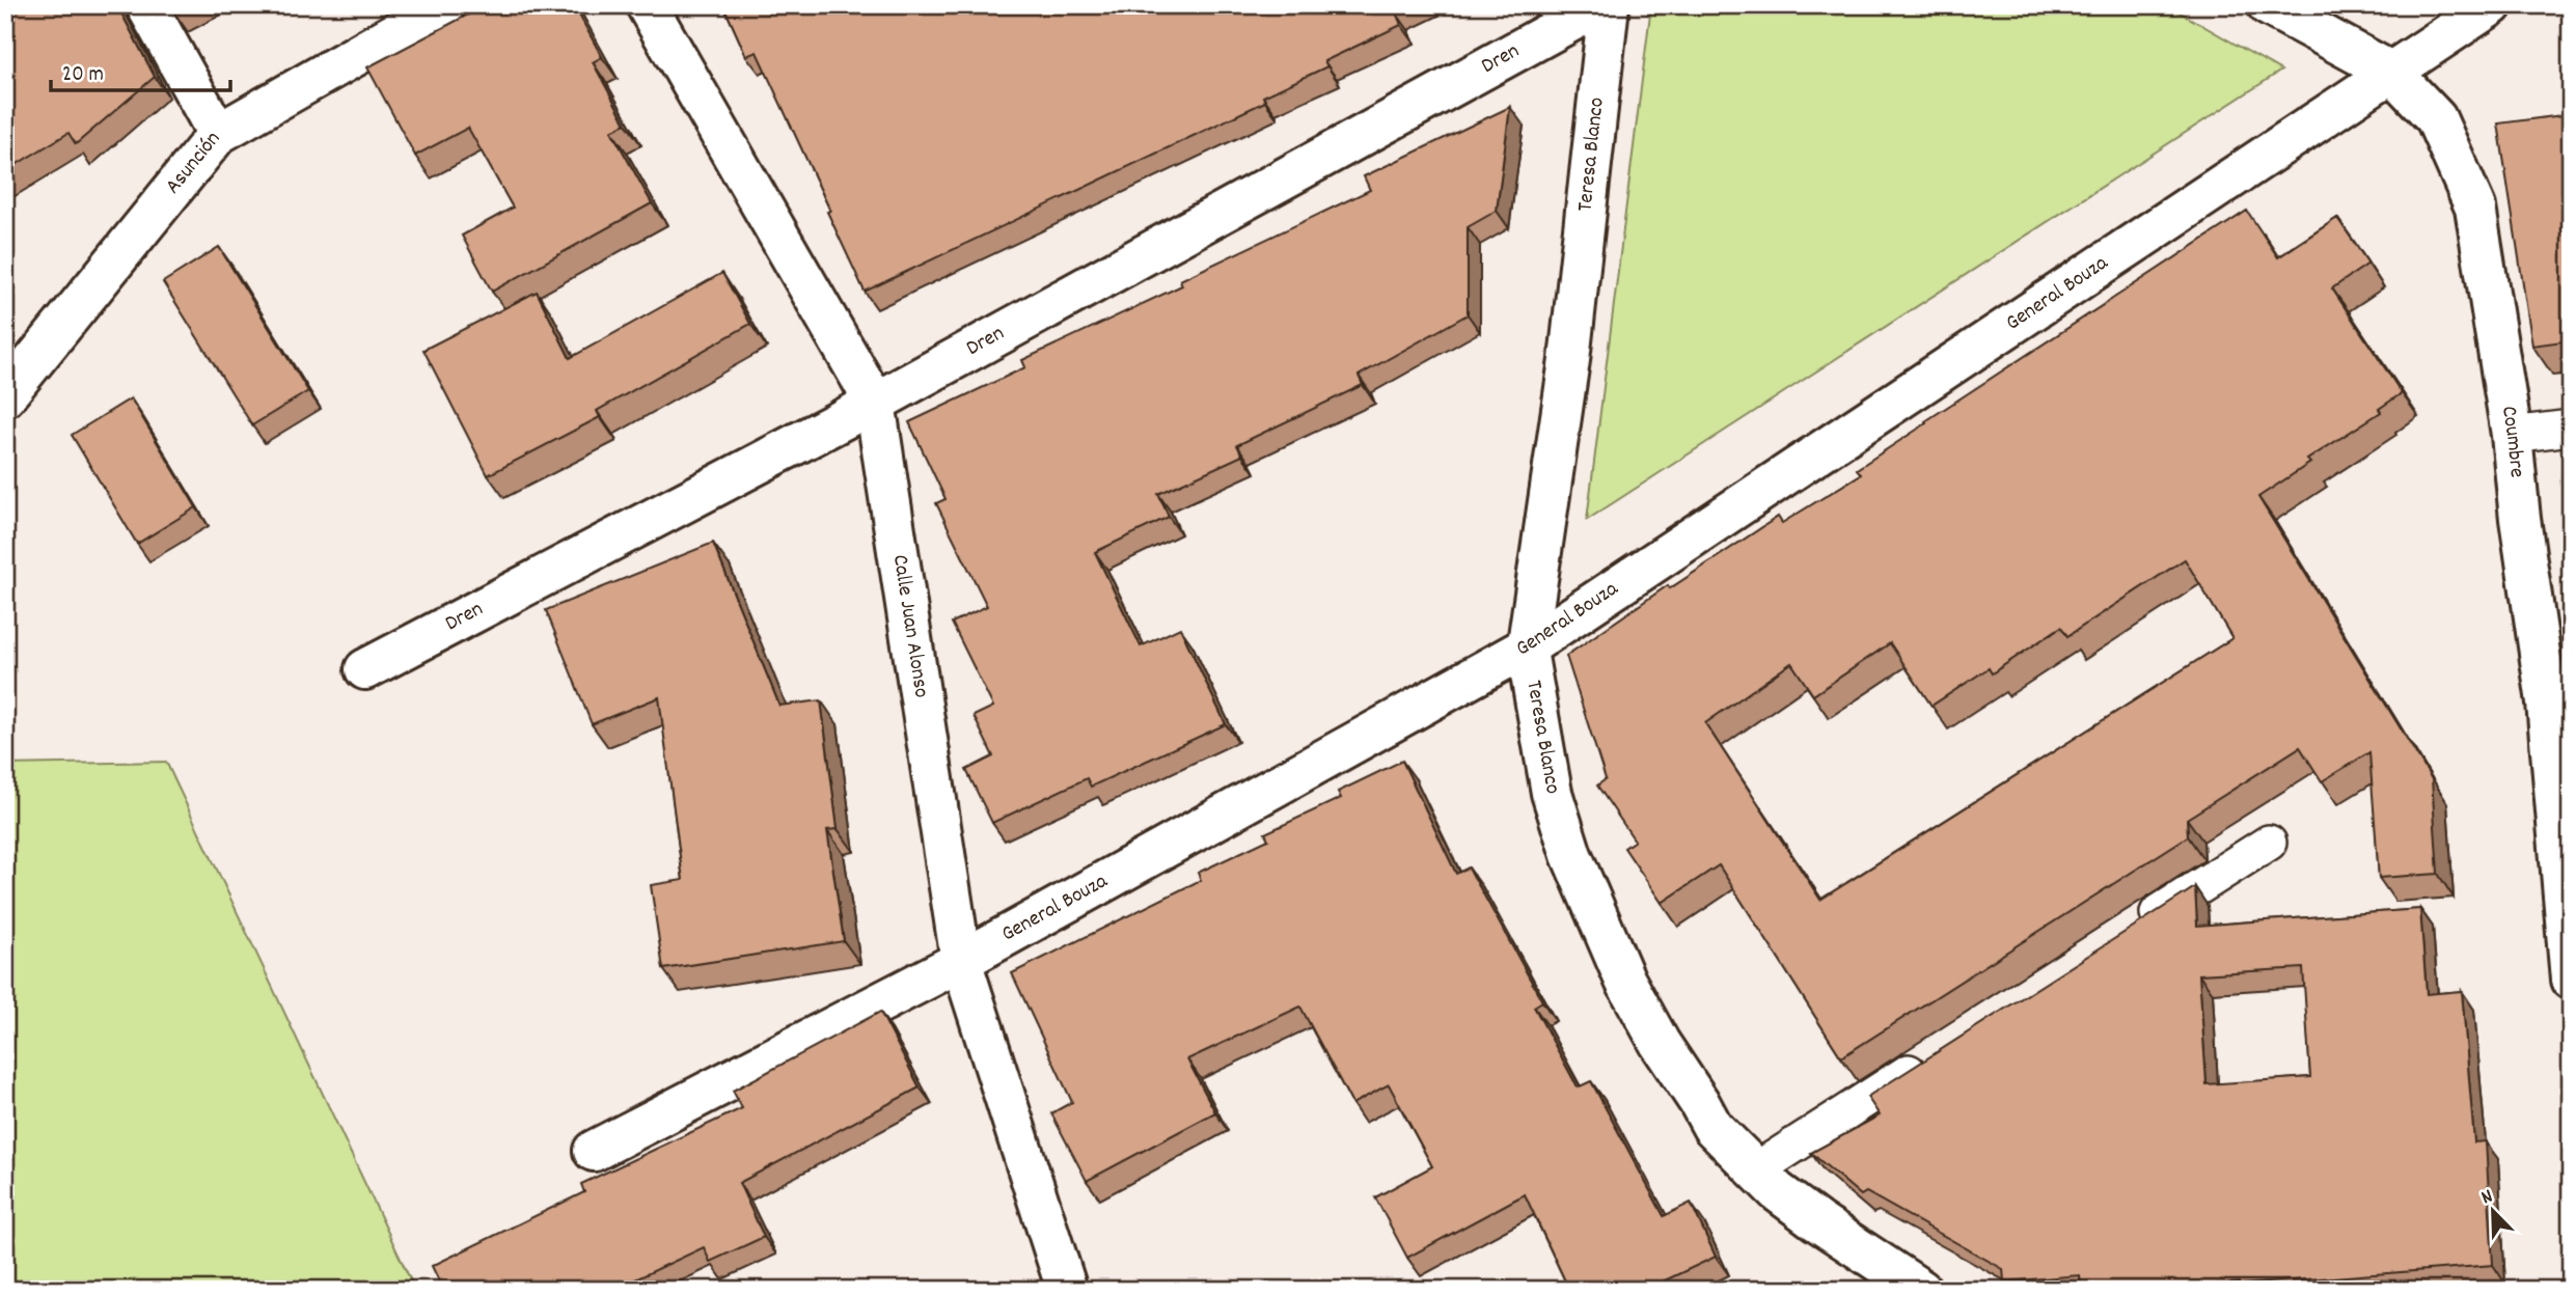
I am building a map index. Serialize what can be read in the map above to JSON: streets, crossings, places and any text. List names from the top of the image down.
{
  "streets": {
    "street": [
      "Dren",
      "Teresa Blanco",
      "Asunción",
      "General Bouza",
      "Coumbre",
      "Calle Juan Alonso"
    ]
  },
  "crossings": [
    ["Dren", "Calle Juan Alonso"],
    ["Teresa Blanco", "General Bouza"],
    ["General Bouza", "Coumbre"],
    ["General Bouza", "Calle Juan Alonso"]
  ],
  "scale_bar": "20 m",
  "north": "top left"
}
